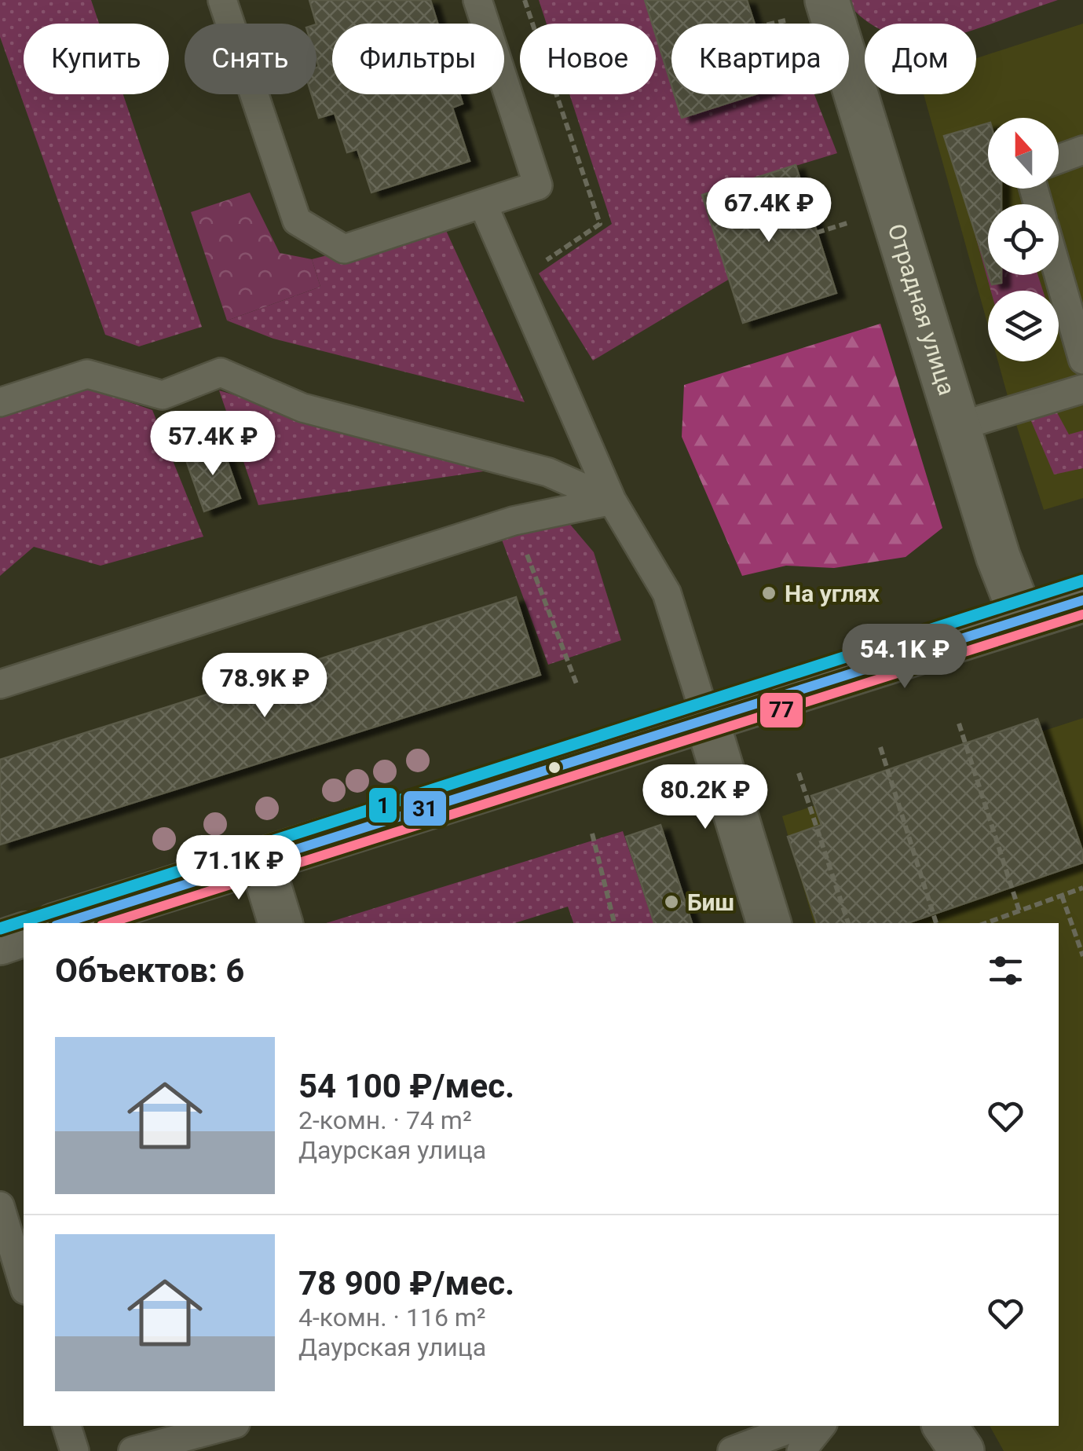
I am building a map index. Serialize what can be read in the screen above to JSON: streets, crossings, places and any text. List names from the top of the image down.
{
  "streets": {
    "street": ["Отрадная улица"]
  },
  "places": ["На углях", "Биш"],
  "lines": ["transit line 1", "transit line 31", "transit line 77"],
  "north": "top",
  "page": {
    "chip": [
      "Купить",
      "Снять",
      "Фильтры",
      "Новое",
      "Квартира",
      "Дом"
    ],
    "price": [
      "67.4K ₽",
      "57.4K ₽",
      "54.1K ₽",
      "78.9K ₽",
      "80.2K ₽",
      "71.1K ₽"
    ],
    "heading": "Объектов: 6",
    "list": [
      {
        "name": "54 100 ₽/мес.",
        "note": "2-комн. · 74 m² · Даурская улица"
      },
      {
        "name": "78 900 ₽/мес.",
        "note": "4-комн. · 116 m² · Даурская улица"
      }
    ]
  }
}
